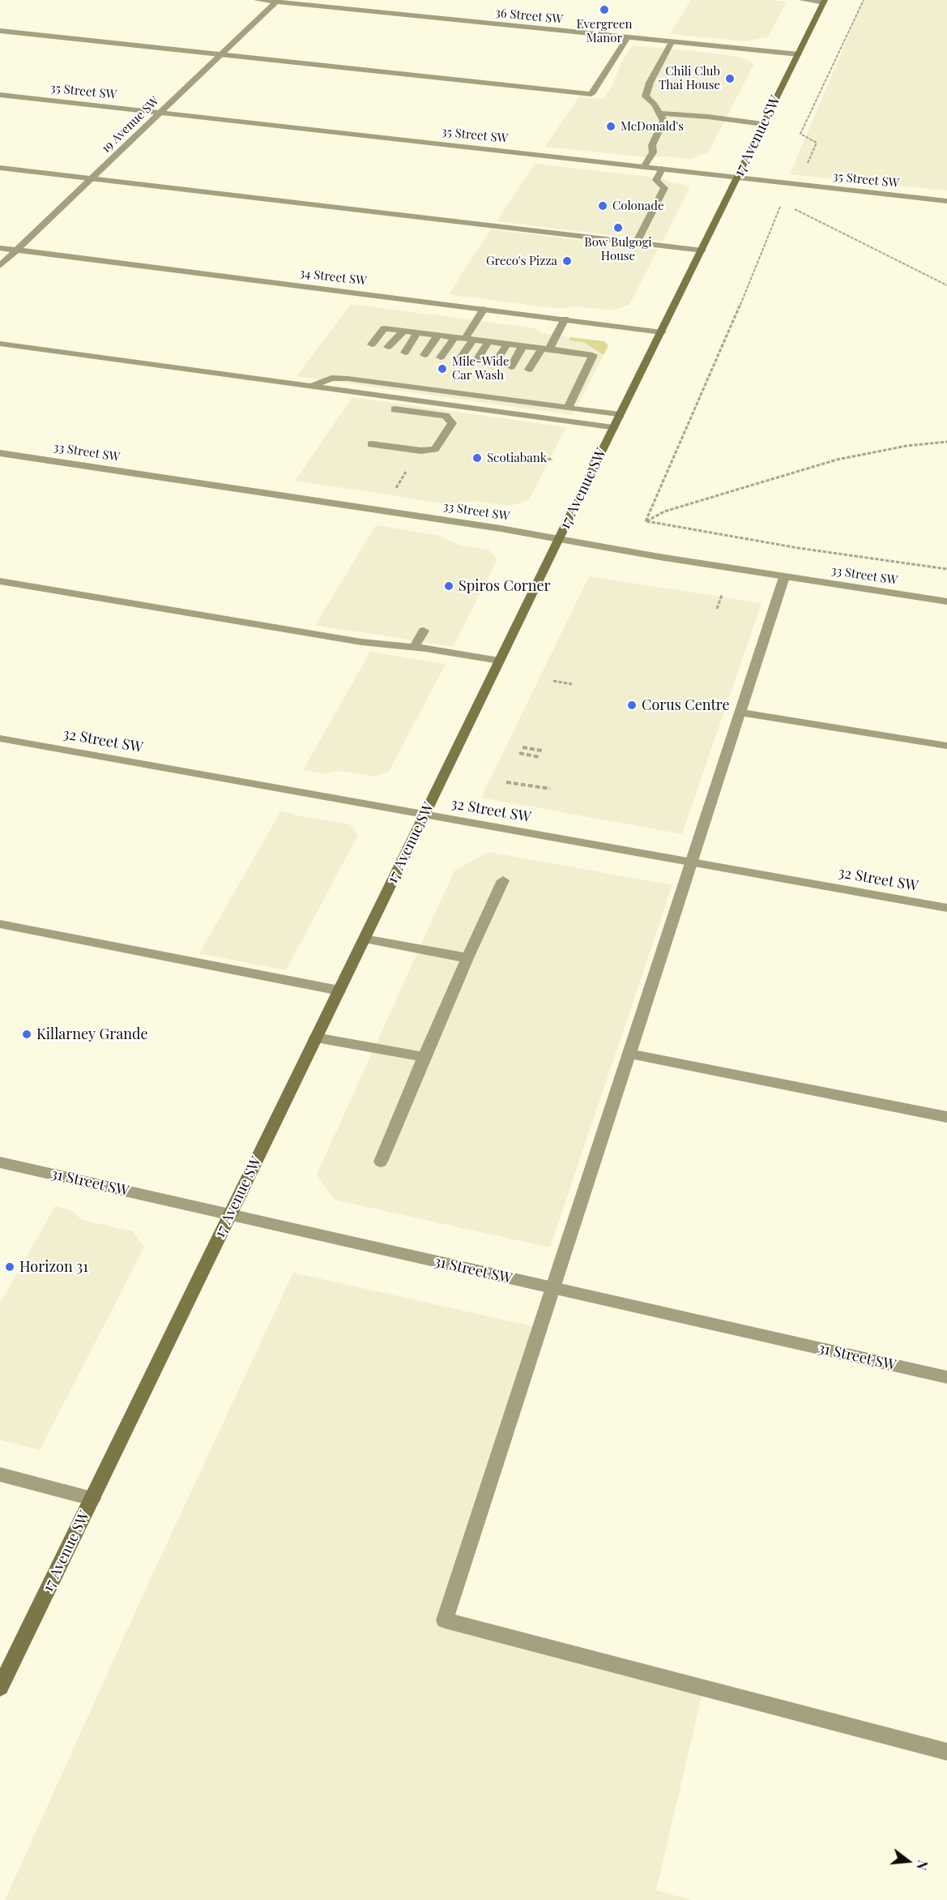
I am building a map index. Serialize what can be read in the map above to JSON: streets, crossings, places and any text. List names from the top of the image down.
{
  "streets": {
    "main road": ["17 Avenue SW"],
    "street": [
      "36 Street SW",
      "35 Street SW",
      "19 Avenue SW",
      "34 Street SW",
      "33 Street SW",
      "32 Street SW",
      "31 Street SW"
    ]
  },
  "crossings": [
    ["36 Street SW", "19 Avenue SW"],
    ["36 Street SW", "17 Avenue SW"],
    ["35 Street SW", "19 Avenue SW"],
    ["35 Street SW", "17 Avenue SW"],
    ["19 Avenue SW", "34 Street SW"],
    ["17 Avenue SW", "34 Street SW"],
    ["17 Avenue SW", "33 Street SW"],
    ["17 Avenue SW", "32 Street SW"],
    ["17 Avenue SW", "31 Street SW"]
  ],
  "places": [
    "Evergreen Manor",
    "Chili Club Thai House",
    "McDonald's",
    "Colonade",
    "Bow Bulgogi House",
    "Greco's Pizza",
    "Mile-Wide Car Wash",
    "Scotiabank",
    "Spiros Corner",
    "Corus Centre",
    "Killarney Grande",
    "Horizon 31"
  ],
  "north": "right"
}
